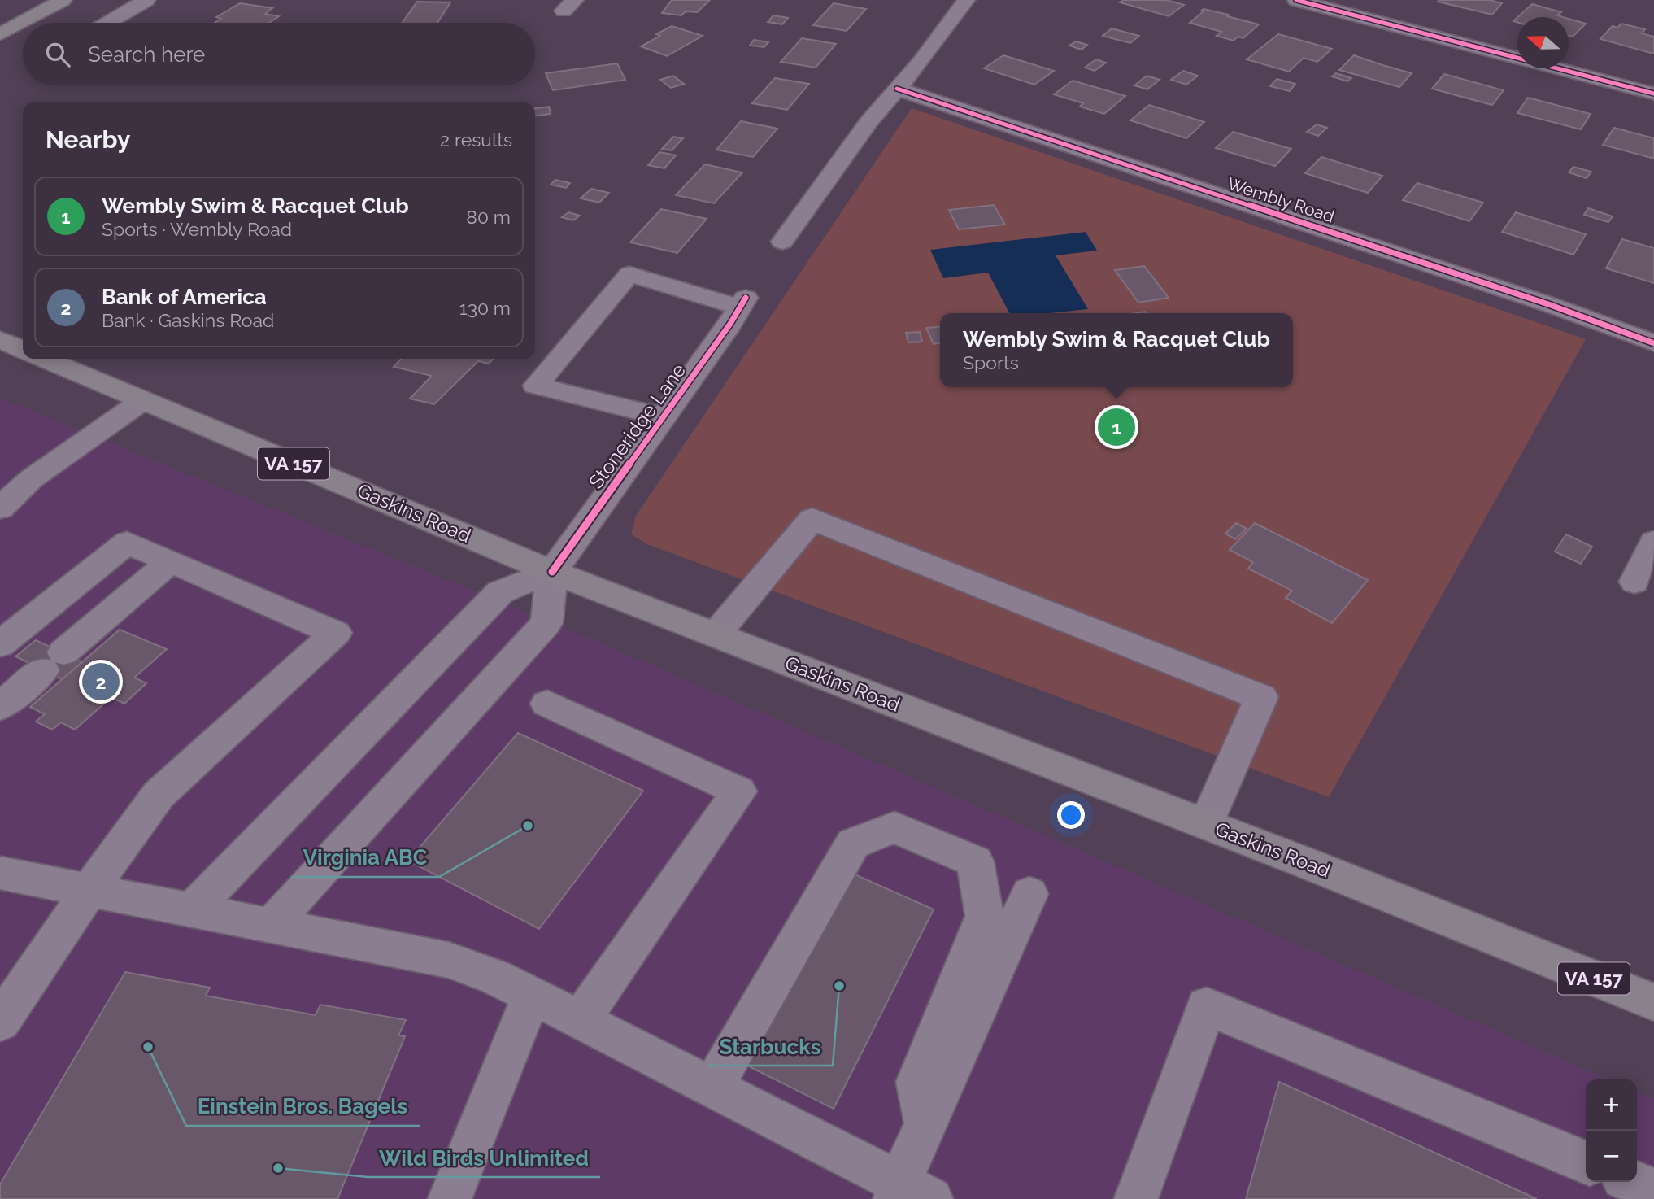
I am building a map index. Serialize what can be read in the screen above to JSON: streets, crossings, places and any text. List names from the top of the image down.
{
  "streets": {
    "main road": ["VA 157", "Gaskins Road"],
    "street": ["Wembly Road", "Stoneridge Lane"]
  },
  "crossings": [
    ["Stoneridge Lane", "Gaskins Road"]
  ],
  "places": [
    "Virginia ABC",
    "Starbucks",
    "Einstein Bros. Bagels",
    "Wild Birds Unlimited"
  ],
  "north": "left",
  "page": {
    "search": "Search here",
    "heading": ["Nearby", "2 results"],
    "list": [
      {
        "mark": "1",
        "name": "Wembly Swim & Racquet Club",
        "note": "Sports · Wembly Road",
        "value": "80 m"
      },
      {
        "mark": "2",
        "name": "Bank of America",
        "note": "Bank · Gaskins Road",
        "value": "130 m"
      }
    ],
    "popup": ["Wembly Swim & Racquet Club", "Sports"],
    "pins": ["1", "2"],
    "map_buttons": ["+", "−"]
  }
}
